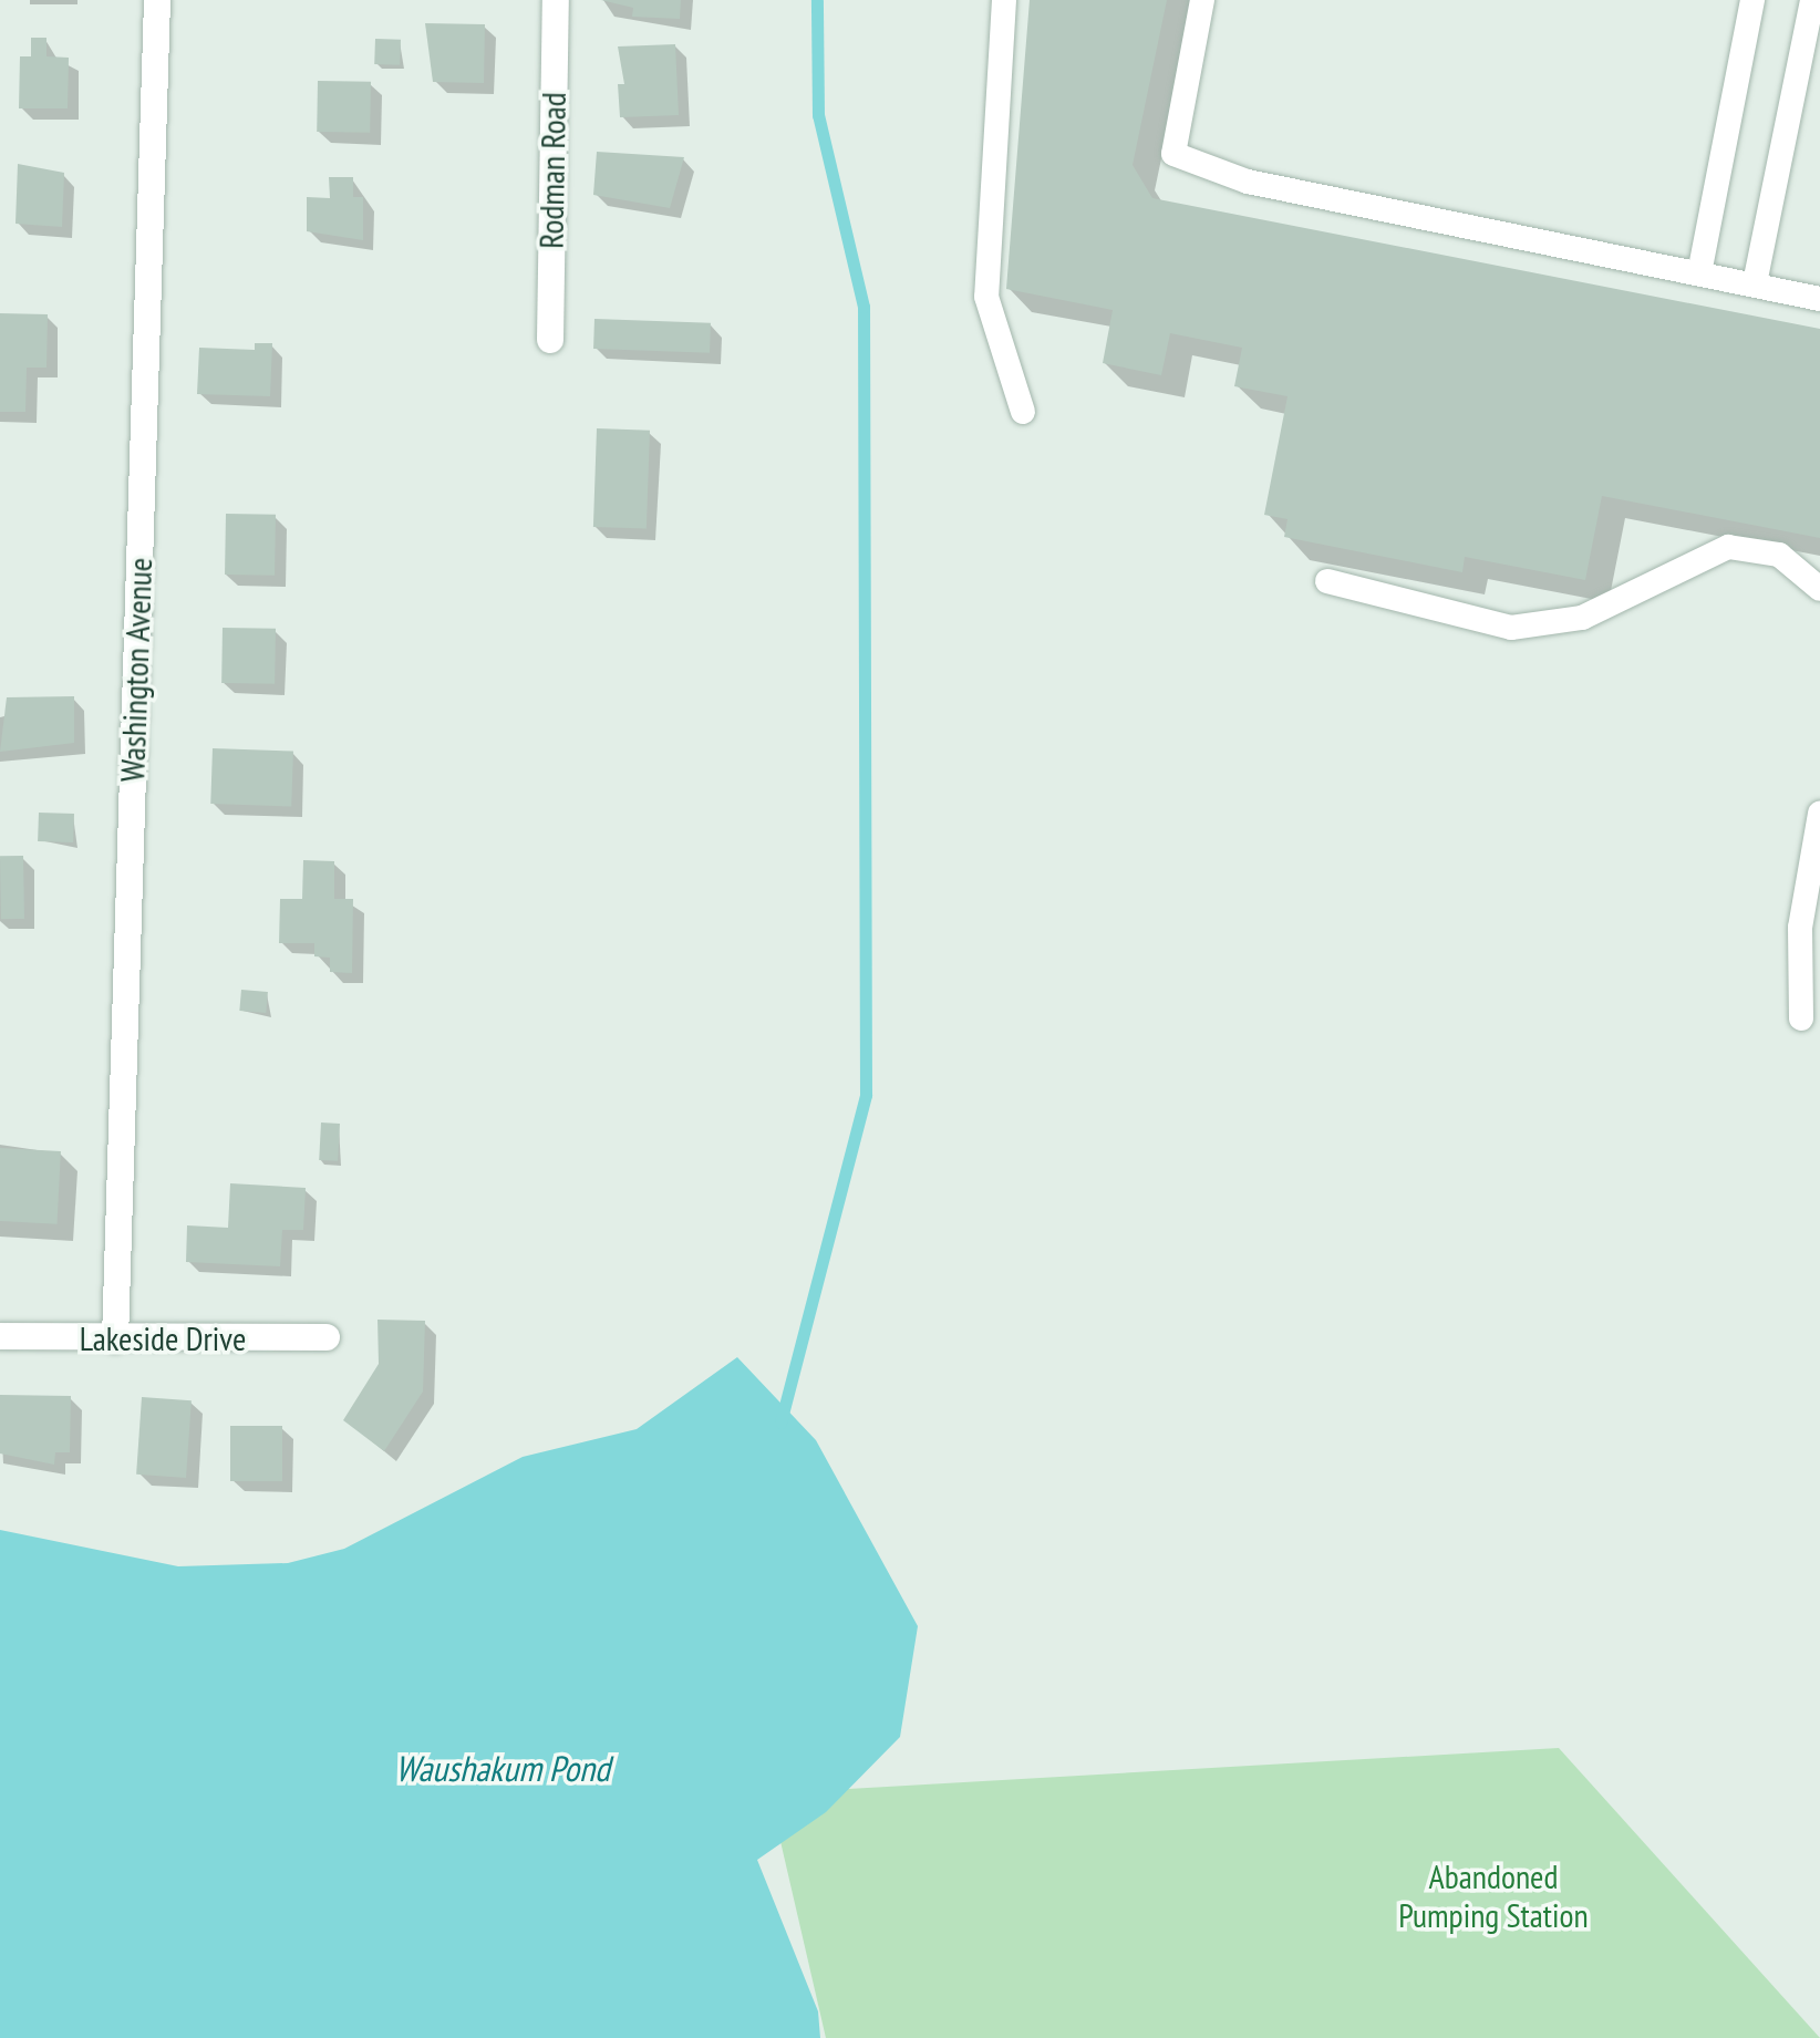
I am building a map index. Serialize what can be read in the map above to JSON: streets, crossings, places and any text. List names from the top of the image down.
{
  "streets": {
    "street": ["Rodman Road", "Washington Avenue", "Lakeside Drive"]
  },
  "crossings": [
    ["Washington Avenue", "Lakeside Drive"]
  ],
  "water": ["Waushakum Pond"],
  "parks": ["Abandoned Pumping Station"]
}
